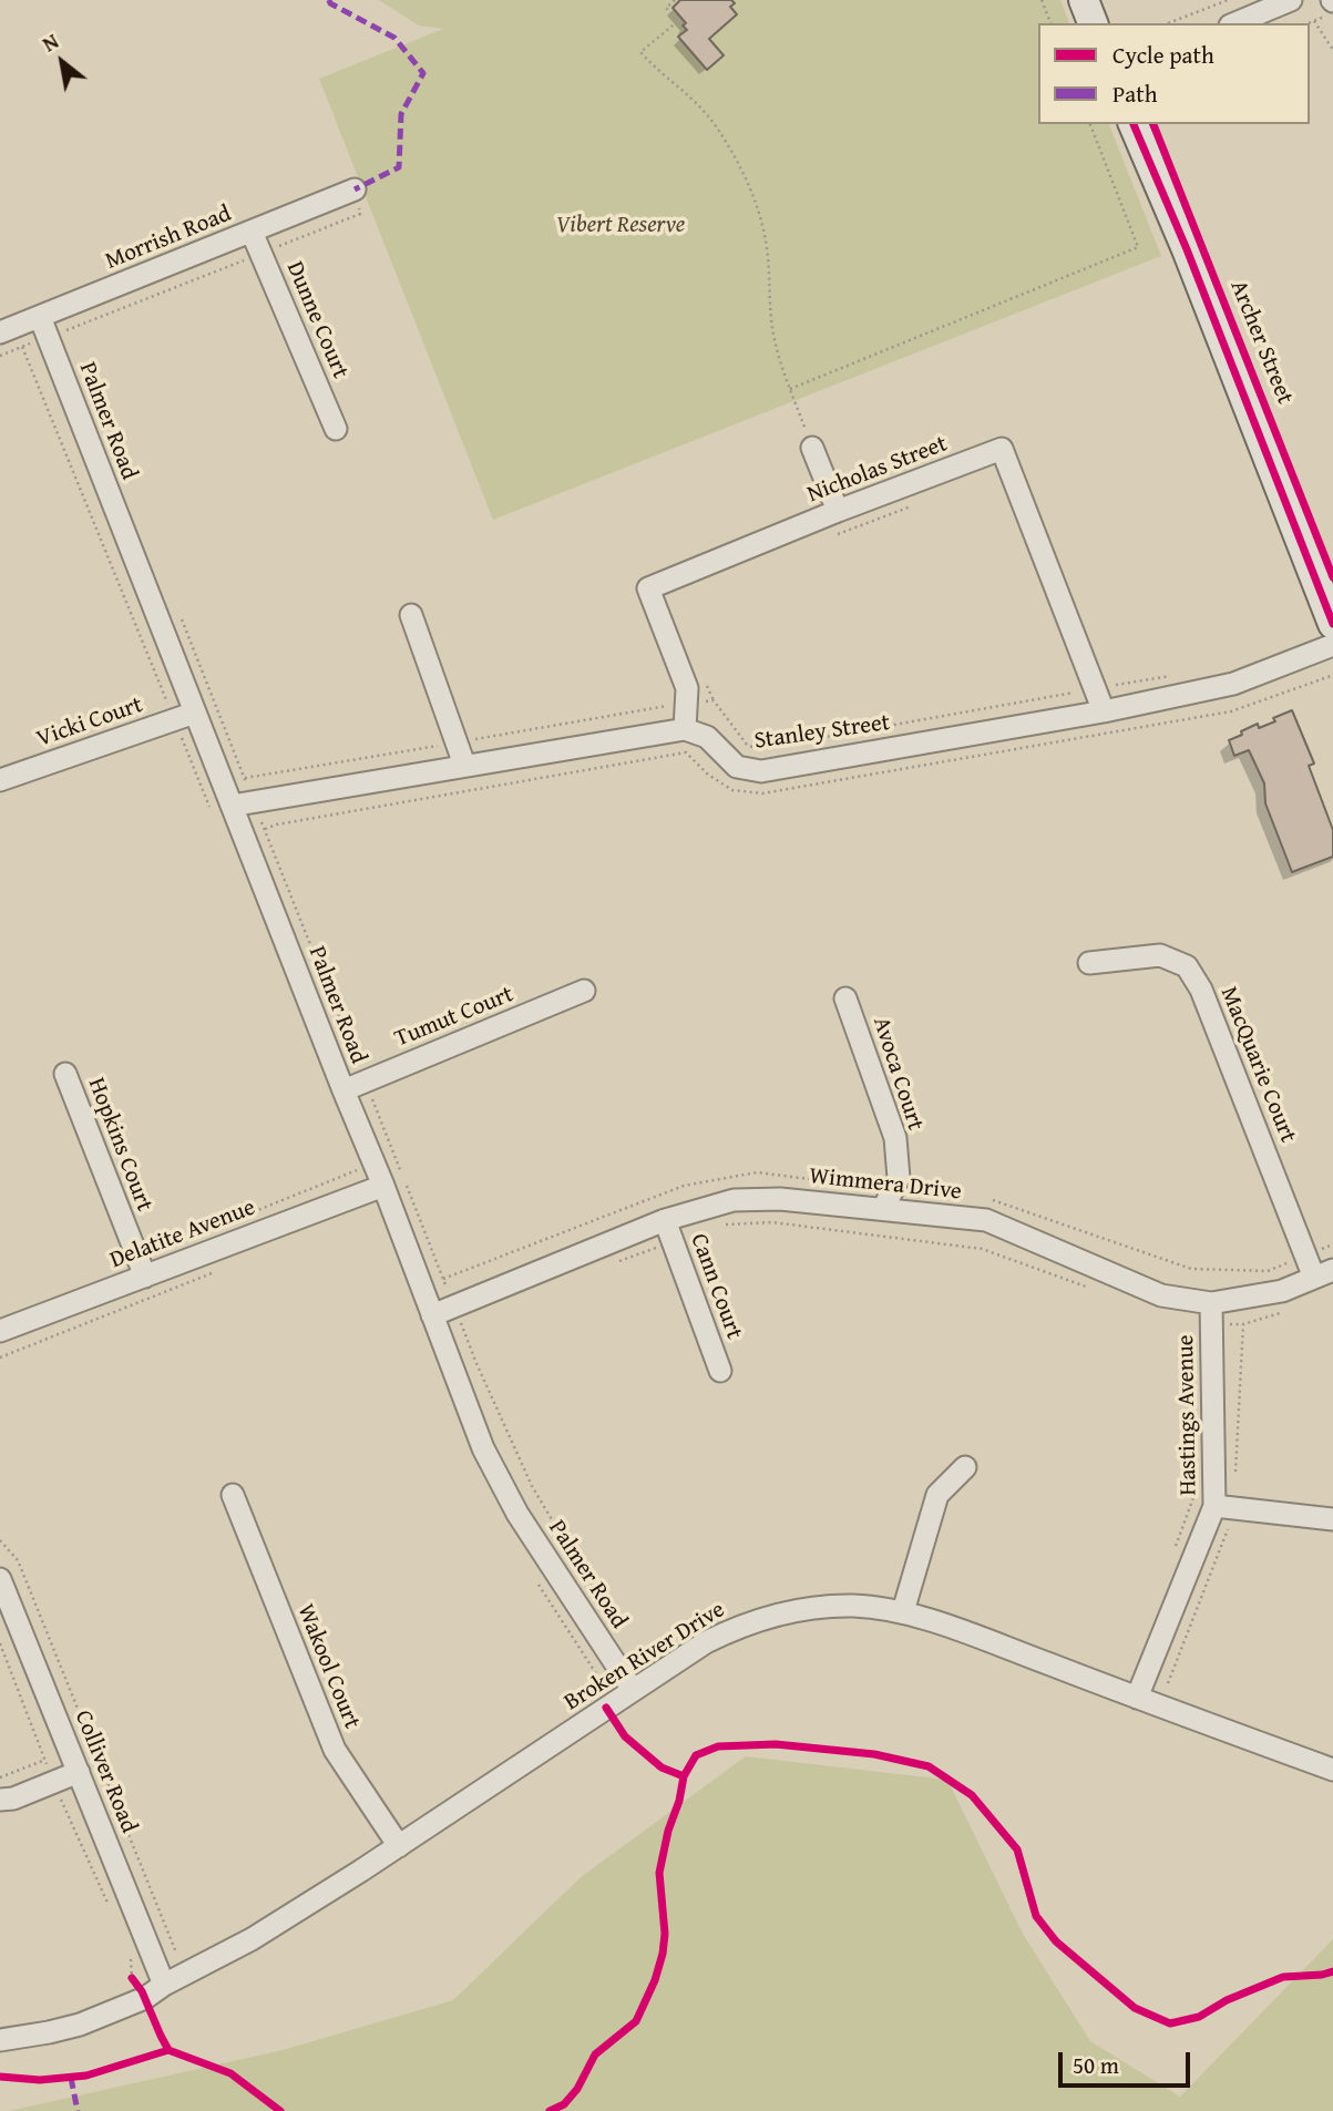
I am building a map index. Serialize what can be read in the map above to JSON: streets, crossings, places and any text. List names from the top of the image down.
{
  "streets": {
    "main road": ["Archer Street"],
    "street": [
      "Morrish Road",
      "Dunne Court",
      "Palmer Road",
      "Nicholas Street",
      "Vicki Court",
      "Stanley Street",
      "Tumut Court",
      "MacQuarie Court",
      "Avoca Court",
      "Hopkins Court",
      "Wimmera Drive",
      "Delatite Avenue",
      "Cann Court",
      "Hastings Avenue",
      "Broken River Drive",
      "Wakool Court",
      "Colliver Road"
    ]
  },
  "crossings": [
    ["Morrish Road", "Dunne Court"],
    ["Morrish Road", "Palmer Road"],
    ["Palmer Road", "Vicki Court"],
    ["Palmer Road", "Tumut Court"],
    ["Palmer Road", "Wimmera Drive"],
    ["Palmer Road", "Delatite Avenue"],
    ["Palmer Road", "Broken River Drive"],
    ["Nicholas Street", "Stanley Street"],
    ["MacQuarie Court", "Wimmera Drive"],
    ["Avoca Court", "Wimmera Drive"],
    ["Hopkins Court", "Delatite Avenue"],
    ["Wimmera Drive", "Cann Court"],
    ["Wimmera Drive", "Hastings Avenue"],
    ["Hastings Avenue", "Broken River Drive"],
    ["Broken River Drive", "Wakool Court"],
    ["Broken River Drive", "Colliver Road"]
  ],
  "parks": ["Vibert Reserve"],
  "legend": ["Cycle path", "Path"],
  "scale_bar": "50 m",
  "north": "top left"
}
